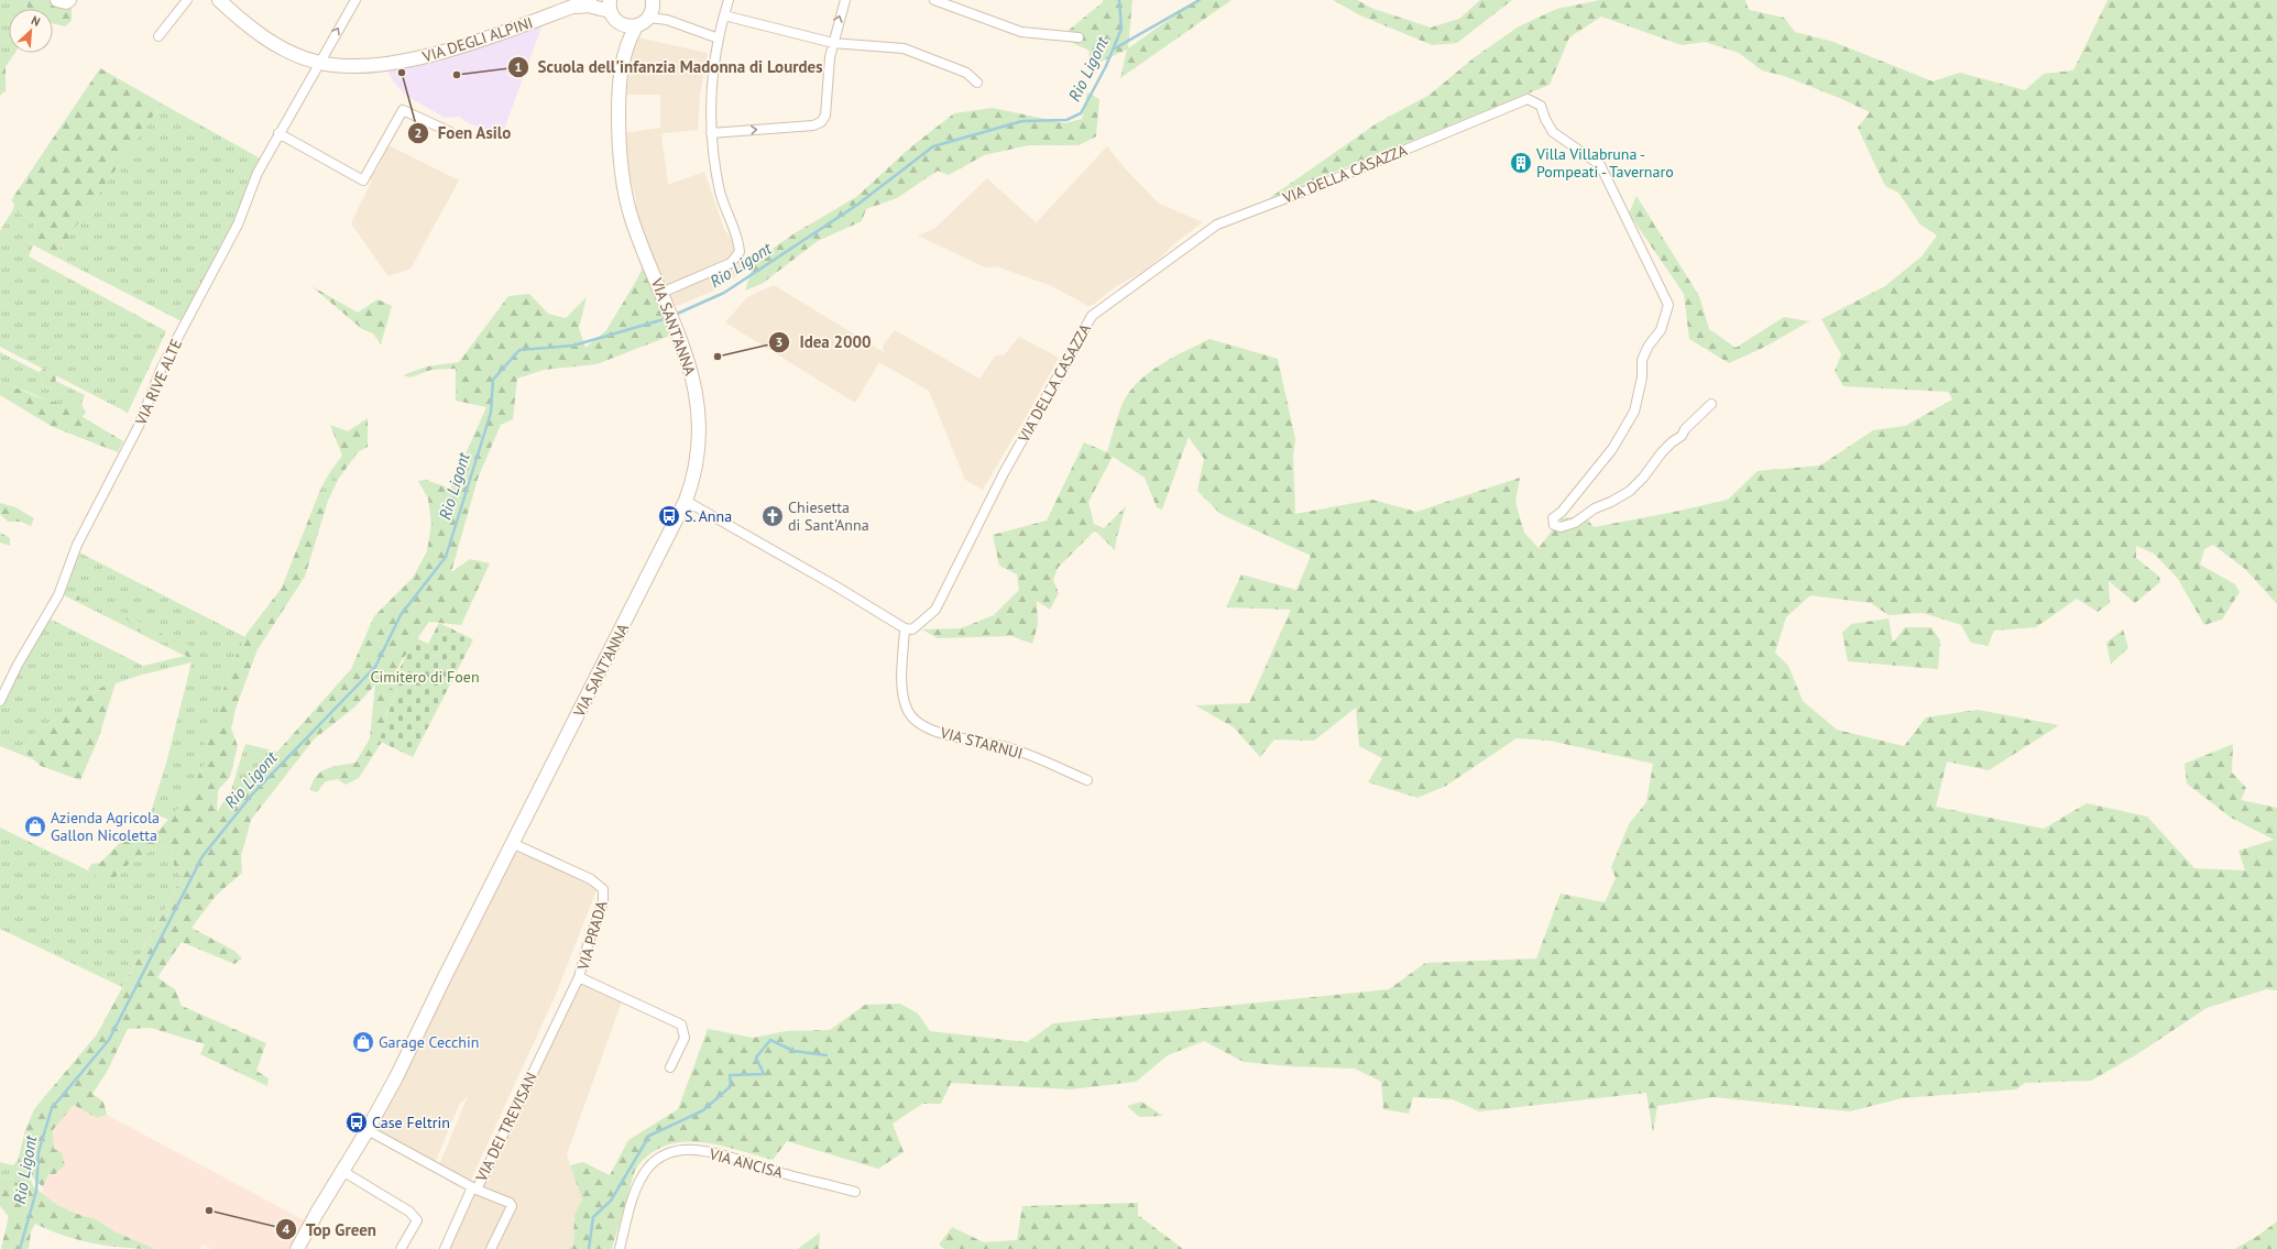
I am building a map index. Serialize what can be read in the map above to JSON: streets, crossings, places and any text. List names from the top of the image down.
{
  "streets": {
    "main road": ["VIA DEGLI ALPINI", "VIA SANT'ANNA"],
    "street": [
      "VIA DELLA CASAZZA",
      "VIA RIVE ALTE",
      "VIA STARNUI",
      "VIA PRADA",
      "VIA DEI TREVISAN",
      "VIA ANCISA"
    ]
  },
  "crossings": [
    ["VIA DEGLI ALPINI", "VIA RIVE ALTE"],
    ["VIA DELLA CASAZZA", "VIA STARNUI"],
    ["VIA SANT'ANNA", "VIA PRADA"],
    ["VIA SANT'ANNA", "VIA DEI TREVISAN"],
    ["VIA PRADA", "VIA DEI TREVISAN"]
  ],
  "water": ["Rio Ligont"],
  "parks": ["Cimitero di Foen"],
  "places": {
    "other": [
      "Foen Asilo",
      "Scuola dell'infanzia Madonna di Lourdes",
      "Idea 2000",
      "Top Green"
    ],
    "building": ["Villa Villabruna - Pompeati - Tavernaro"],
    "bus stop": ["S. Anna", "Case Feltrin"],
    "church": ["Chiesetta di Sant'Anna"],
    "shop": ["Azienda Agricola Gallon Nicoletta", "Garage Cecchin"]
  },
  "north": "top right"
}
